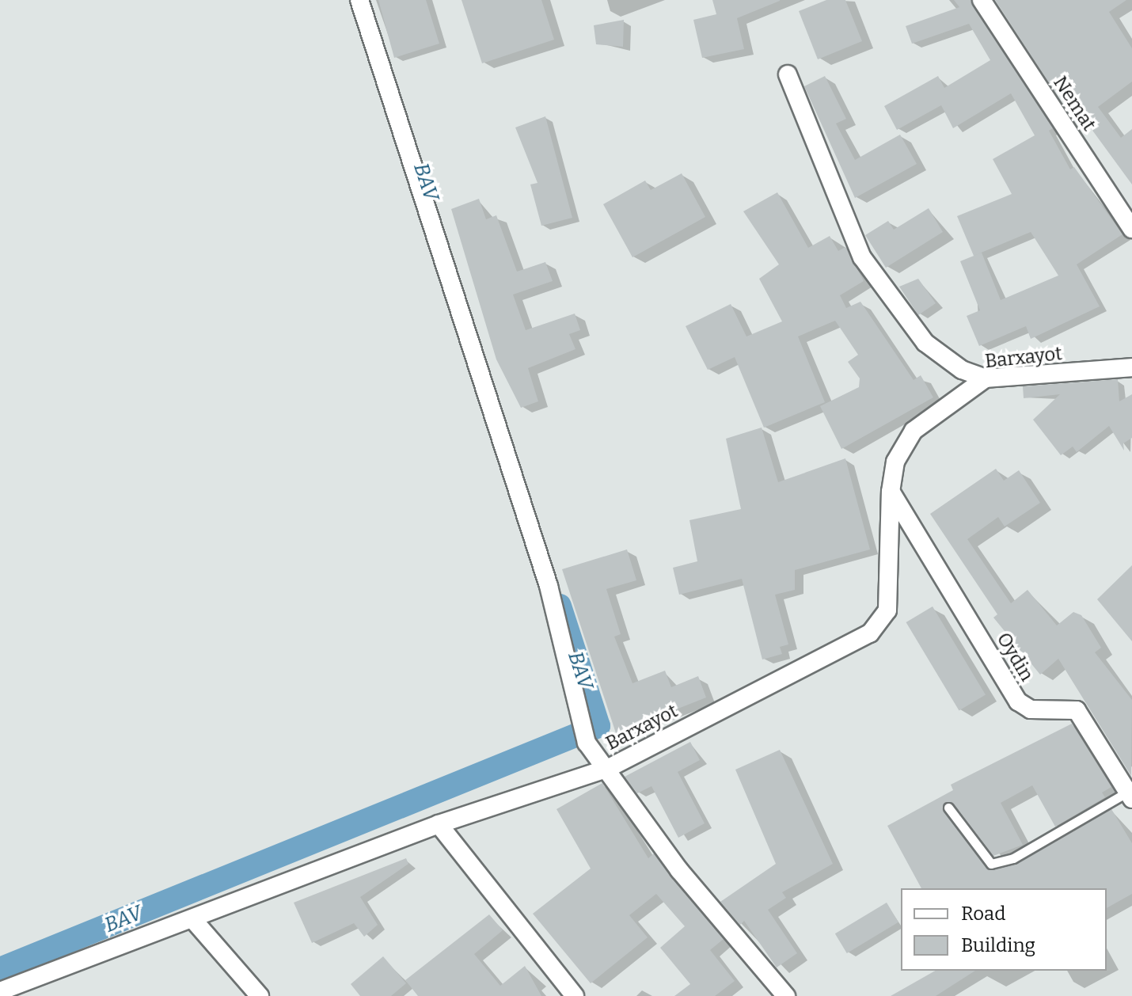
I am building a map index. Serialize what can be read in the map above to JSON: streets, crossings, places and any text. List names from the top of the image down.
{
  "streets": {
    "street": ["Nemat", "Barxayot", "Oydin"]
  },
  "crossings": [
    ["Barxayot", "Oydin"]
  ],
  "water": ["BAV"],
  "legend": ["Road", "Building"]
}
